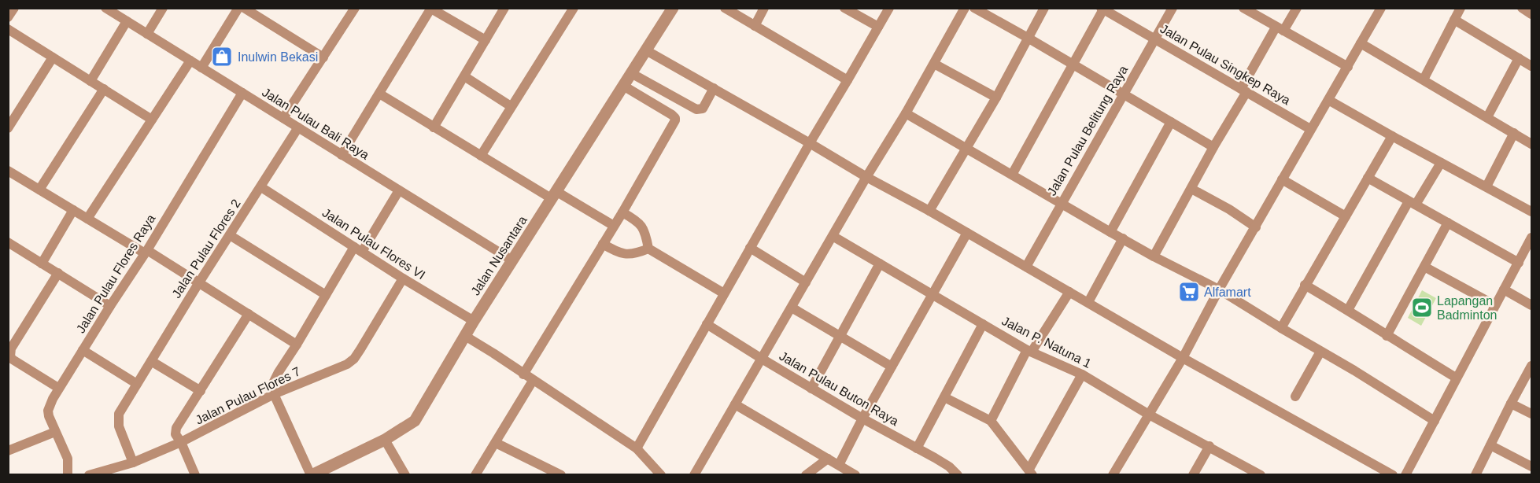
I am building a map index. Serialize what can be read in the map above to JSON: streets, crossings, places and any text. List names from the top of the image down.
{
  "streets": {
    "street": [
      "Jalan Pulau Singkep Raya",
      "Jalan Pulau Bali Raya",
      "Jalan Pulau Belitung Raya",
      "Jalan Pulau Flores VI",
      "Jalan Pulau Flores 2",
      "Jalan Nusantara",
      "Jalan Pulau Flores Raya",
      "Jalan P. Natuna 1",
      "Jalan Pulau Buton Raya",
      "Jalan Pulau Flores 7"
    ]
  },
  "crossings": [
    ["Jalan Pulau Singkep Raya", "Jalan Pulau Belitung Raya"],
    ["Jalan Pulau Bali Raya", "Jalan Pulau Flores 2"],
    ["Jalan Pulau Bali Raya", "Jalan Nusantara"],
    ["Jalan Pulau Bali Raya", "Jalan Pulau Flores Raya"],
    ["Jalan Pulau Flores VI", "Jalan Pulau Flores 2"],
    ["Jalan Pulau Flores VI", "Jalan Nusantara"],
    ["Jalan Pulau Flores VI", "Jalan Pulau Flores 7"],
    ["Jalan Pulau Flores 2", "Jalan Pulau Flores 7"]
  ],
  "places": {
    "shop": ["Inulwin Bekasi"],
    "supermarket": ["Alfamart"],
    "sports": ["Lapangan Badminton"]
  }
}
